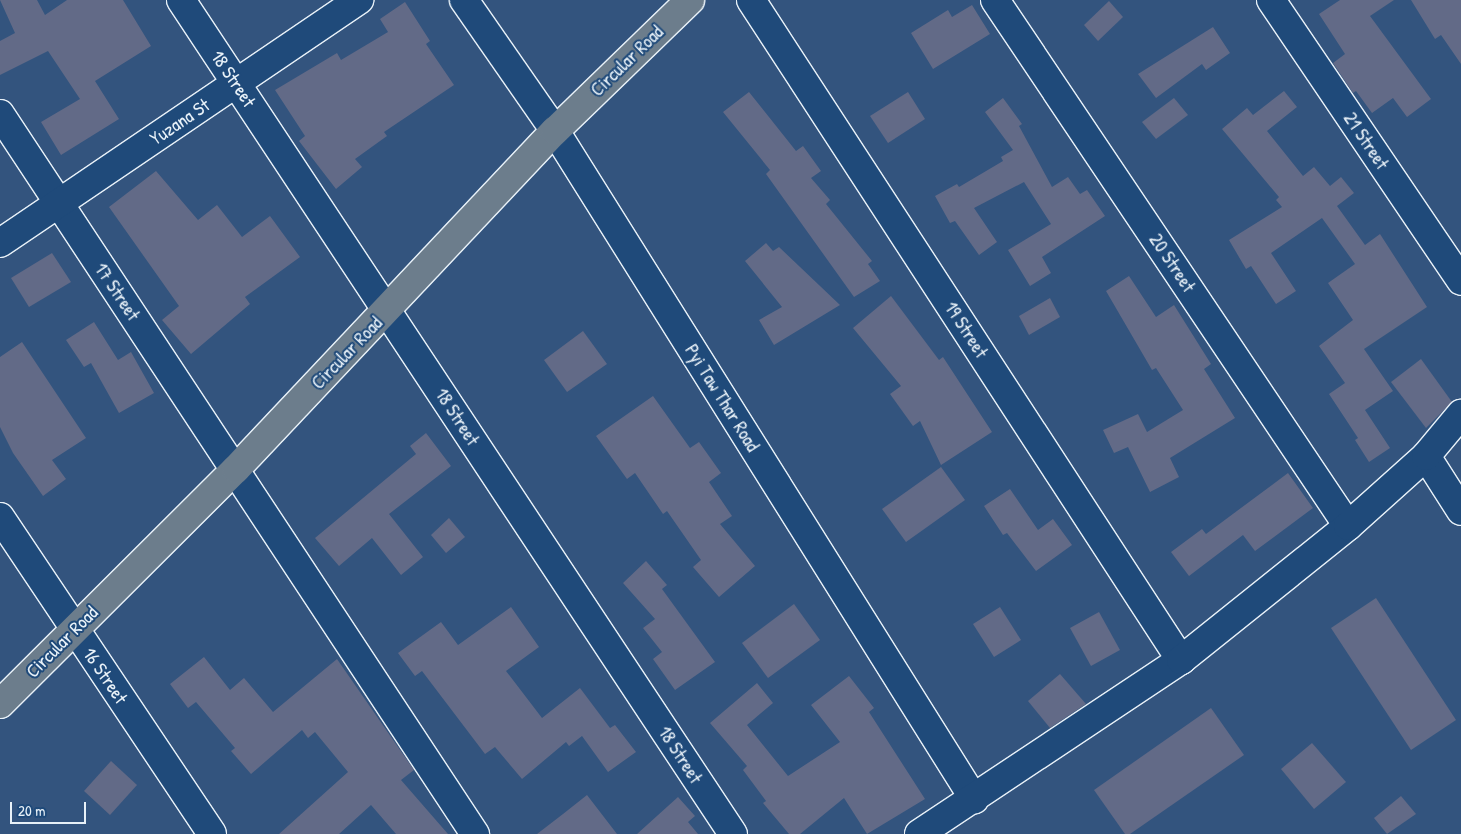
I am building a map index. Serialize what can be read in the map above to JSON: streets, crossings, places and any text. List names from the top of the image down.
{
  "streets": {
    "main road": ["Circular Road"],
    "street": [
      "18 Street",
      "Yuzana St",
      "21 Street",
      "20 Street",
      "17 Street",
      "19 Street",
      "Pyi Taw Thar Road",
      "16 Street"
    ]
  },
  "crossings": [
    ["Circular Road", "18 Street"],
    ["Circular Road", "17 Street"],
    ["Circular Road", "Pyi Taw Thar Road"],
    ["Circular Road", "16 Street"],
    ["18 Street", "Yuzana St"],
    ["Yuzana St", "17 Street"]
  ],
  "scale_bar": "20 m"
}
